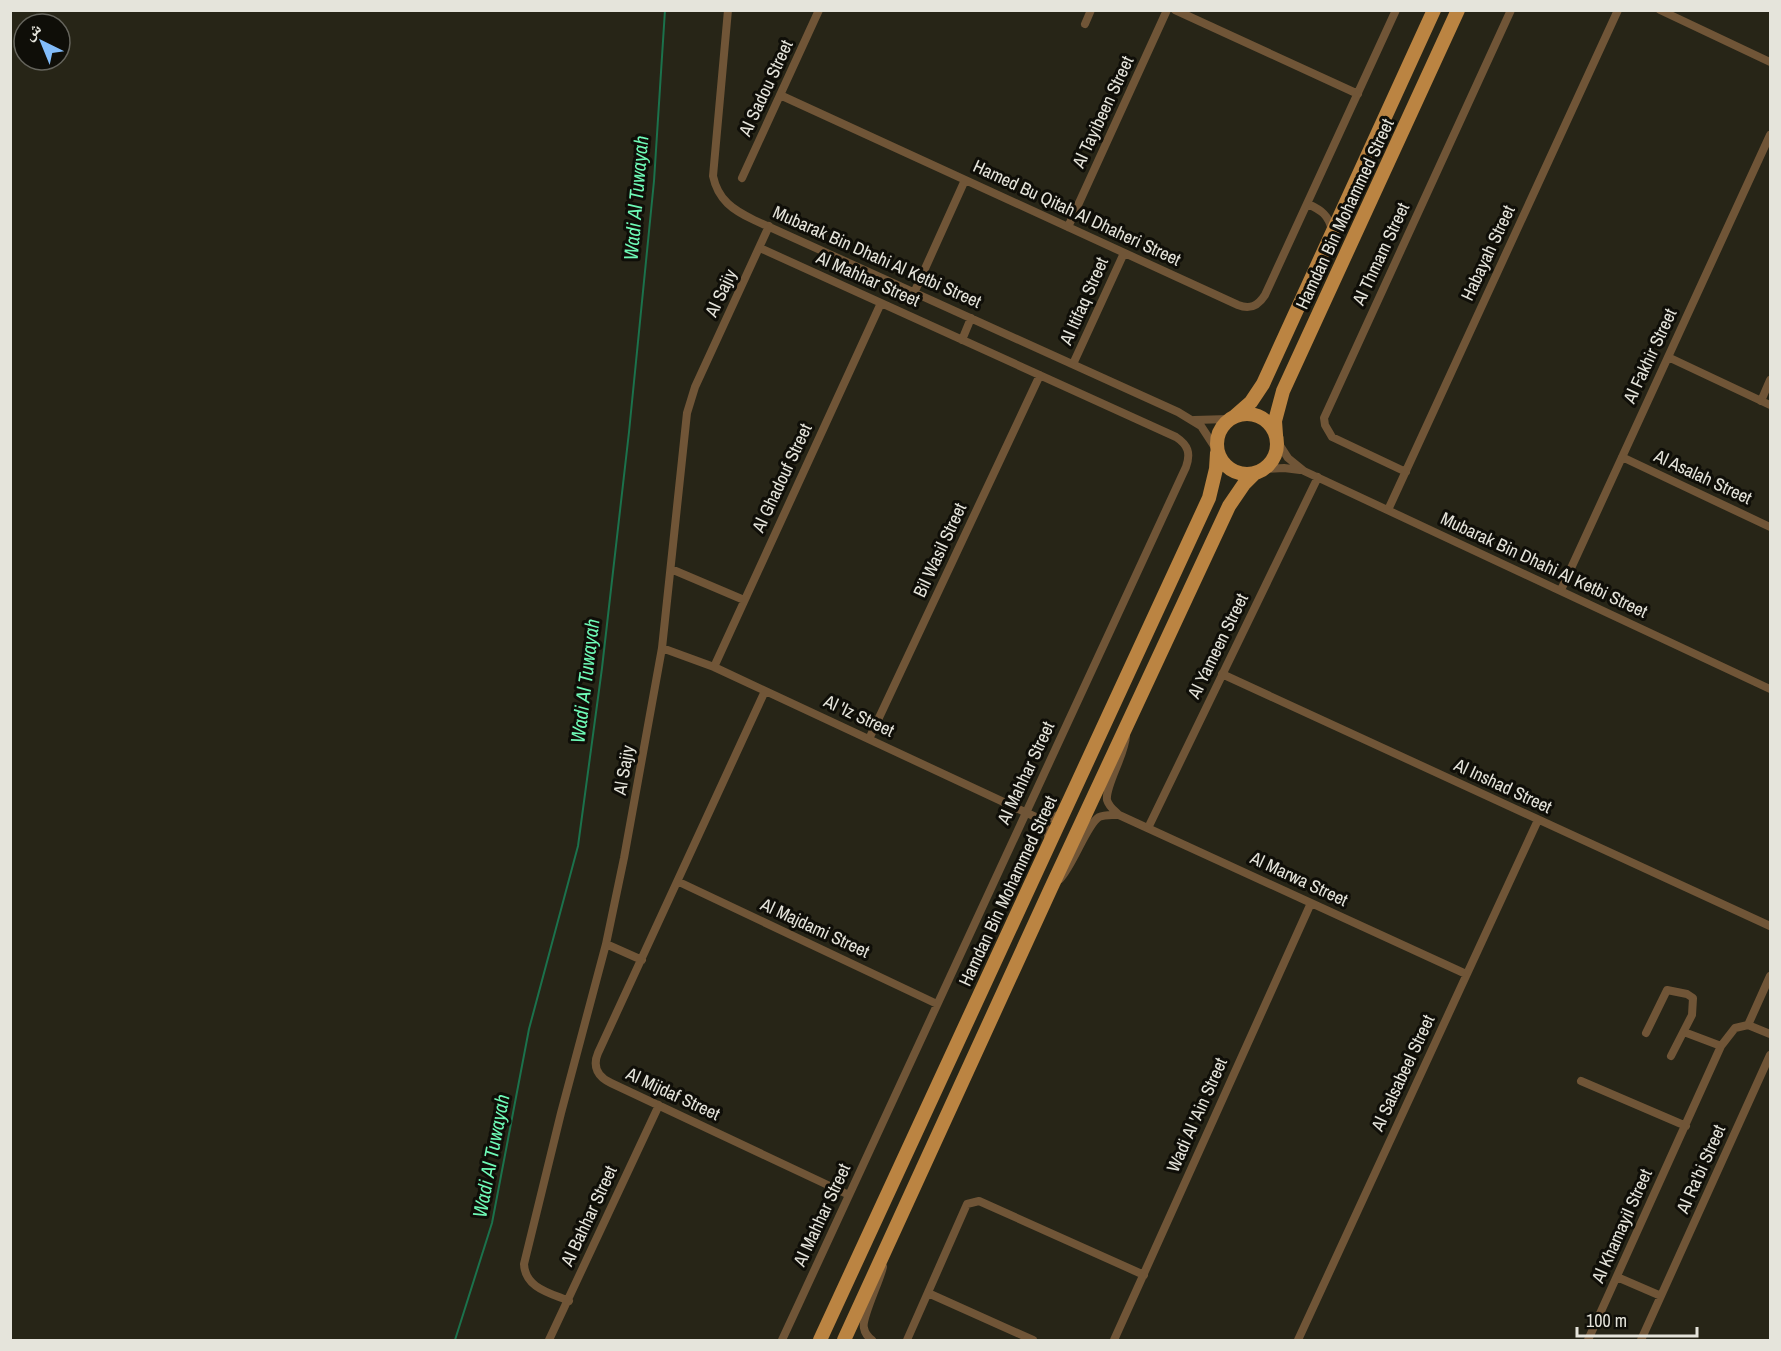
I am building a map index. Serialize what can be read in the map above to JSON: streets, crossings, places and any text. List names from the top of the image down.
{
  "streets": {
    "main road": ["Hamdan Bin Mohammed Street"],
    "street": [
      "Al Sadou Street",
      "Al Tayibeen Street",
      "Hamed Bu Qitah Al Dhaheri Street",
      "Habayah Street",
      "Al Thmam Street",
      "Mubarak Bin Dhahi Al Ketbi Street",
      "Al Mahhar Street",
      "Al Sajiy",
      "Al Itifaq Street",
      "Al Fakhir Street",
      "Al Asalah Street",
      "Al Ghadouf Street",
      "Bil Wasil Street",
      "Al Yameen Street",
      "Al 'Iz Street",
      "Al Inshad Street",
      "Al Marwa Street",
      "Al Majdami Street",
      "Al Salsabeel Street",
      "Al Mijdaf Street",
      "Wadi Al 'Ain Street",
      "Al Ra'bi Street",
      "Al Bahhar Street",
      "Al Khamayil Street"
    ]
  },
  "crossings": [
    ["Al Sadou Street", "Hamed Bu Qitah Al Dhaheri Street"],
    ["Al Tayibeen Street", "Hamed Bu Qitah Al Dhaheri Street"],
    ["Hamed Bu Qitah Al Dhaheri Street", "Al Itifaq Street"],
    ["Hamdan Bin Mohammed Street", "Mubarak Bin Dhahi Al Ketbi Street"],
    ["Habayah Street", "Al Thmam Street"],
    ["Habayah Street", "Mubarak Bin Dhahi Al Ketbi Street"],
    ["Mubarak Bin Dhahi Al Ketbi Street", "Al Sajiy"],
    ["Mubarak Bin Dhahi Al Ketbi Street", "Al Itifaq Street"],
    ["Mubarak Bin Dhahi Al Ketbi Street", "Al Fakhir Street"],
    ["Mubarak Bin Dhahi Al Ketbi Street", "Al Yameen Street"],
    ["Al Mahhar Street", "Al Sajiy"],
    ["Al Mahhar Street", "Al Ghadouf Street"],
    ["Al Mahhar Street", "Bil Wasil Street"],
    ["Al Mahhar Street", "Al 'Iz Street"],
    ["Al Mahhar Street", "Al Majdami Street"],
    ["Al Mahhar Street", "Al Mijdaf Street"],
    ["Al Sajiy", "Al 'Iz Street"],
    ["Al Sajiy", "Al Bahhar Street"],
    ["Al Fakhir Street", "Al Asalah Street"],
    ["Al Ghadouf Street", "Al 'Iz Street"],
    ["Bil Wasil Street", "Al 'Iz Street"],
    ["Al Yameen Street", "Al Inshad Street"],
    ["Al Yameen Street", "Al Marwa Street"],
    ["Al 'Iz Street", "Al Mijdaf Street"],
    ["Al Inshad Street", "Al Salsabeel Street"],
    ["Al Marwa Street", "Al Salsabeel Street"],
    ["Al Marwa Street", "Wadi Al 'Ain Street"],
    ["Al Majdami Street", "Al Mijdaf Street"],
    ["Al Mijdaf Street", "Al Bahhar Street"]
  ],
  "water": ["Wadi Al Tuwayah"],
  "scale_bar": "100 m",
  "north": "top left"
}
